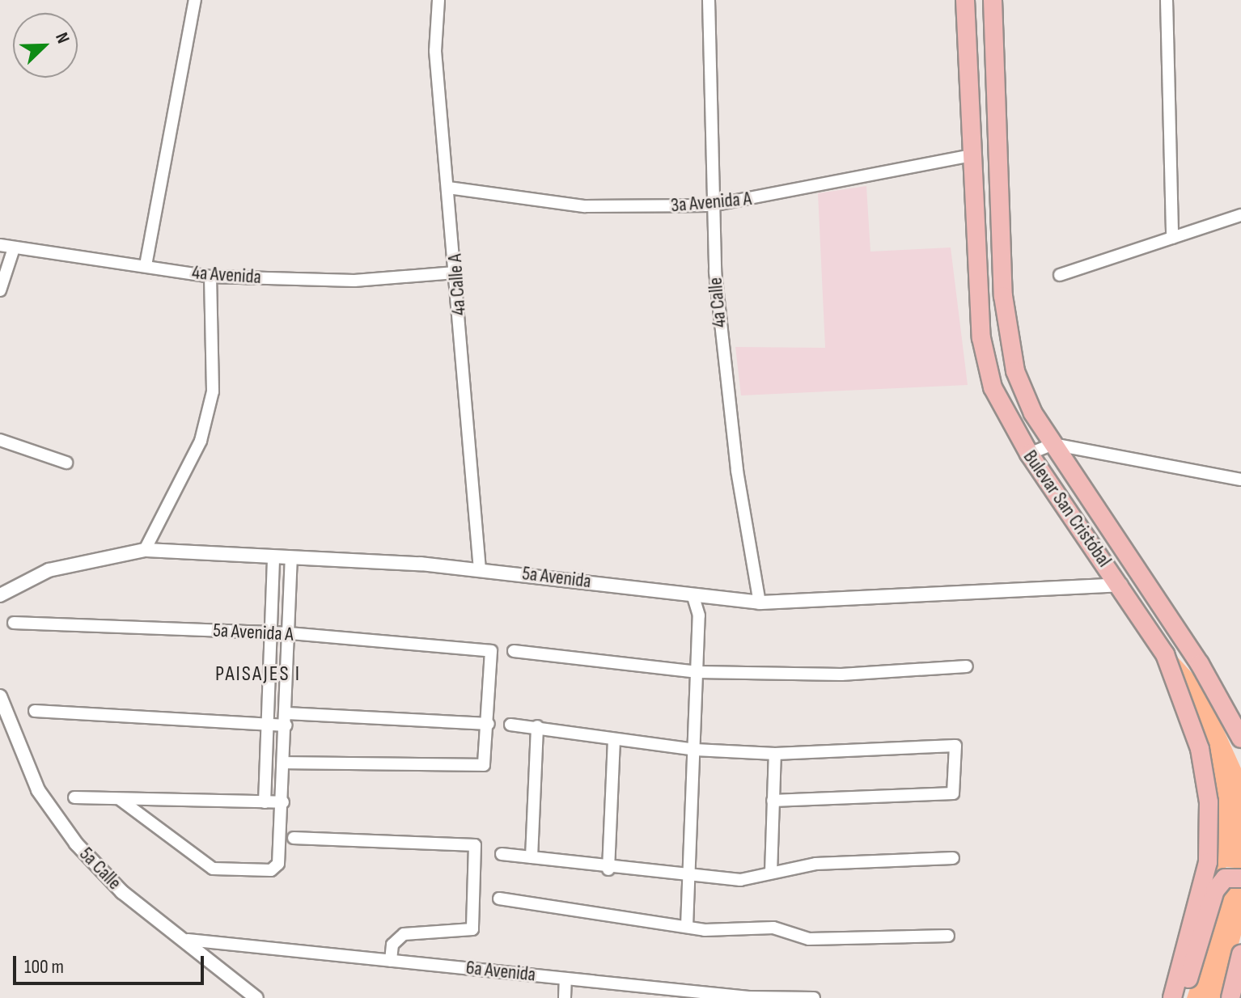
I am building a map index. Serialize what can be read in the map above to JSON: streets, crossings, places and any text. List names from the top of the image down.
{
  "streets": {
    "main road": ["Bulevar San Cristóbal"],
    "street": [
      "3a Avenida A",
      "4a Avenida",
      "4a Calle A",
      "4a Calle",
      "5a Avenida",
      "5a Avenida A",
      "5a Calle",
      "6a Avenida"
    ]
  },
  "crossings": [
    ["3a Avenida A", "4a Calle A"],
    ["3a Avenida A", "4a Calle"],
    ["3a Avenida A", "Bulevar San Cristóbal"],
    ["4a Avenida", "4a Calle A"],
    ["4a Calle A", "5a Avenida"],
    ["4a Calle", "5a Avenida"],
    ["Bulevar San Cristóbal", "5a Avenida"],
    ["5a Calle", "6a Avenida"]
  ],
  "districts": ["PAISAJES I"],
  "scale_bar": "100 m",
  "north": "top right"
}
